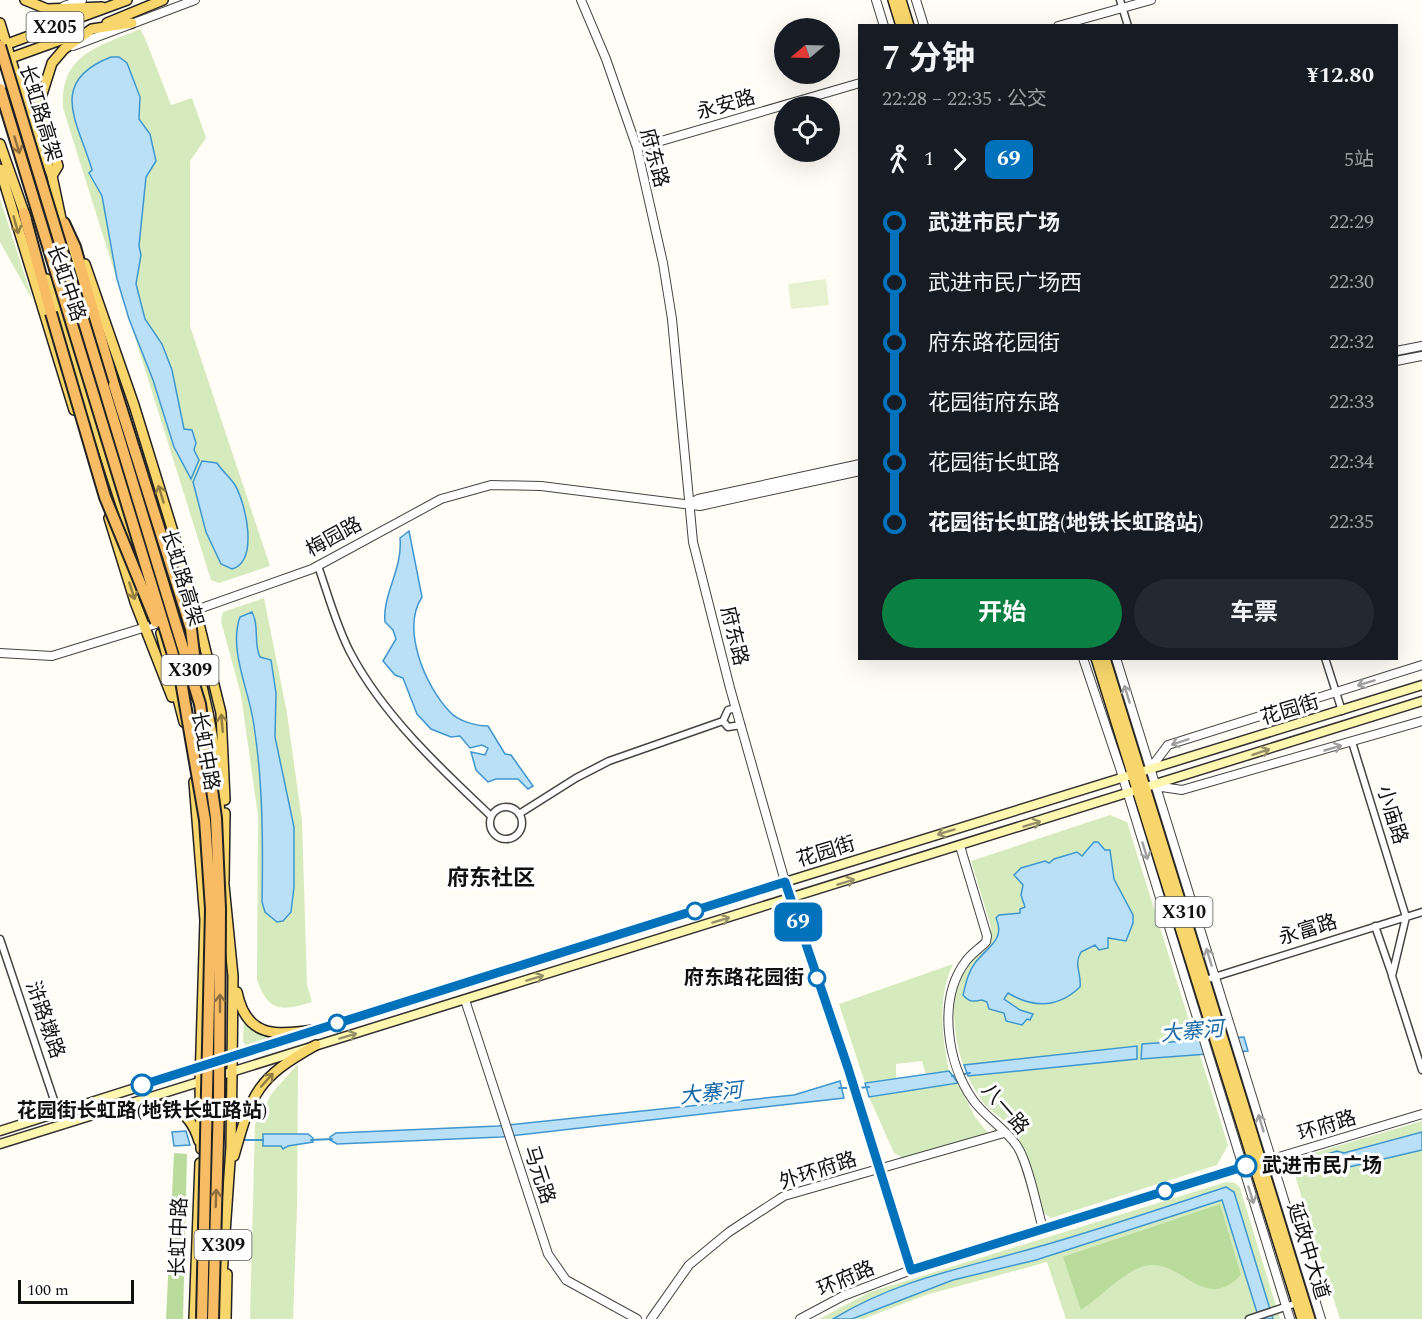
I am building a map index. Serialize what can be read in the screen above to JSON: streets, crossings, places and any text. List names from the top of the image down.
{
  "streets": {
    "highway": ["长虹路高架", "X309"],
    "main road": [
      "X205",
      "长虹中路",
      "花园街",
      "X310",
      "延政中大道"
    ],
    "street": [
      "永安路",
      "府东路",
      "梅园路",
      "小庙路",
      "永富路",
      "浒路墩路",
      "八一路",
      "环府路",
      "外环府路",
      "马元路"
    ]
  },
  "crossings": [
    ["X205", "长虹路高架"],
    ["X205", "长虹中路"],
    ["永安路", "府东路"],
    ["长虹路高架", "长虹中路"],
    ["府东路", "梅园路"],
    ["府东路", "花园街"],
    ["府东路", "环府路"],
    ["府东路", "外环府路"],
    ["长虹中路", "梅园路"],
    ["长虹中路", "花园街"],
    ["花园街", "X310"],
    ["花园街", "浒路墩路"],
    ["花园街", "八一路"],
    ["花园街", "马元路"],
    ["小庙路", "永富路"],
    ["X310", "永富路"],
    ["X310", "延政中大道"],
    ["八一路", "环府路"],
    ["八一路", "外环府路"],
    ["环府路", "延政中大道"]
  ],
  "districts": ["府东社区"],
  "water": ["大寨河"],
  "places": ["府东路花园街", "花园街长虹路(地铁长虹路站)", "武进市民广场"],
  "lines": ["bus line 69"],
  "scale_bar": "100 m",
  "north": "left",
  "page": {
    "on_map": "69",
    "heading": ["7 分钟", "22:28 – 22:35 · 公交", "¥12.80"],
    "legs": ["1", "69", "5站"],
    "list": [
      {
        "name": "武进市民广场",
        "value": "22:29"
      },
      {
        "name": "武进市民广场西",
        "value": "22:30"
      },
      {
        "name": "府东路花园街",
        "value": "22:32"
      },
      {
        "name": "花园街府东路",
        "value": "22:33"
      },
      {
        "name": "花园街长虹路",
        "value": "22:34"
      },
      {
        "name": "花园街长虹路(地铁长虹路站)",
        "value": "22:35"
      }
    ],
    "buttons": ["开始", "车票"],
    "scale": "100 m"
  }
}
